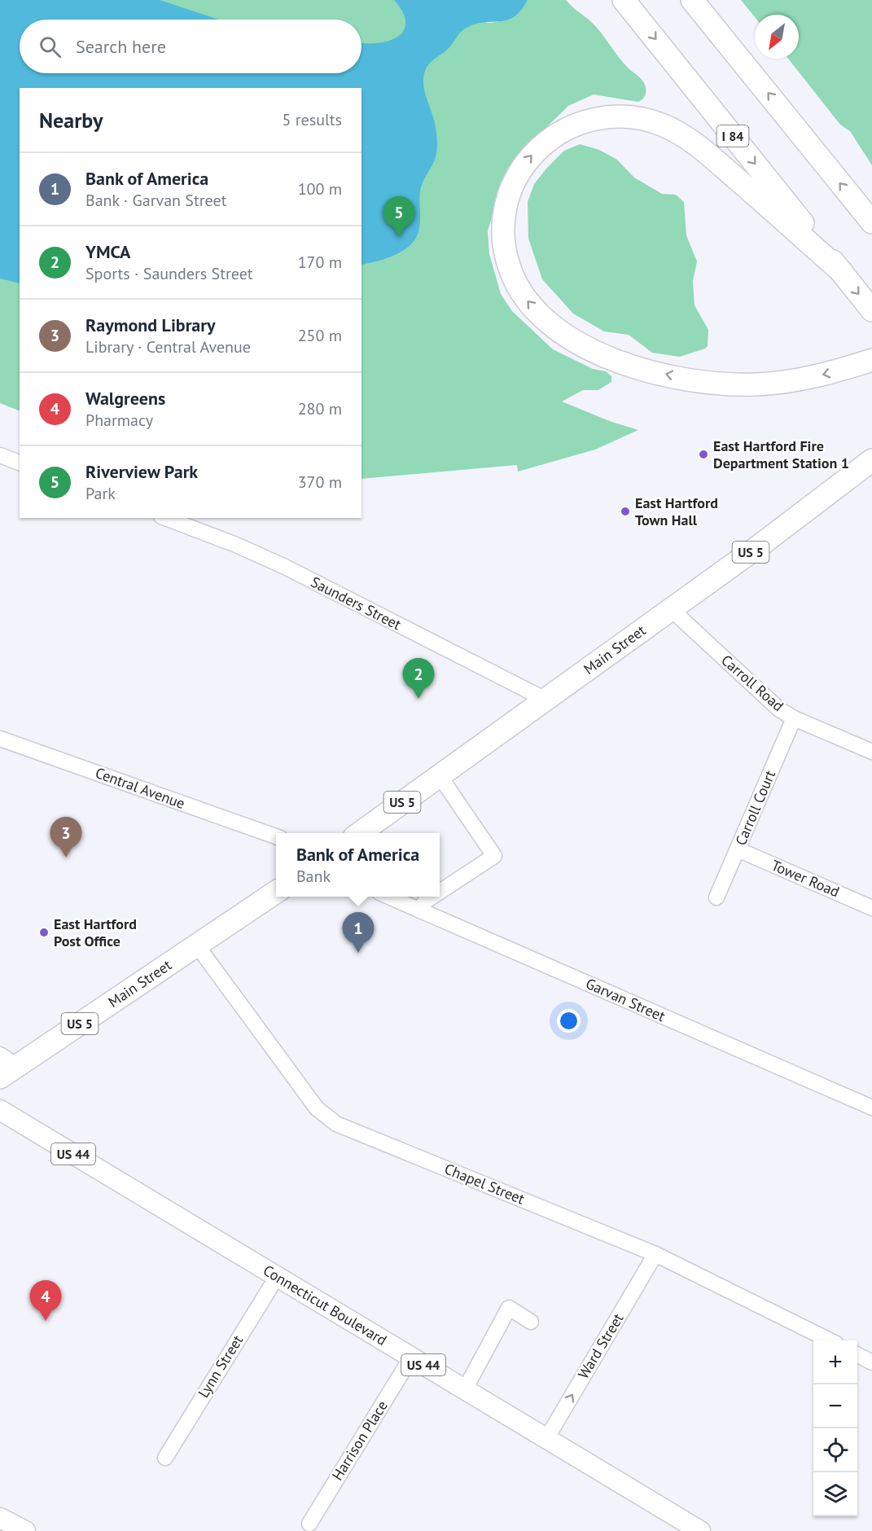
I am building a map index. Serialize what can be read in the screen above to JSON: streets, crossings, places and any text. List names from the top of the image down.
{
  "streets": {
    "highway": ["I 84", "US 5", "Main Street"],
    "main road": ["US 44", "Connecticut Boulevard"],
    "street": [
      "Saunders Street",
      "Carroll Road",
      "Central Avenue",
      "Carroll Court",
      "Tower Road",
      "Garvan Street",
      "Chapel Street",
      "Ward Street",
      "Lynn Street",
      "Harrison Place"
    ]
  },
  "crossings": [
    ["Saunders Street", "Main Street"],
    ["Main Street", "Carroll Road"],
    ["Main Street", "Chapel Street"],
    ["Carroll Road", "Carroll Court"],
    ["Carroll Court", "Tower Road"],
    ["Chapel Street", "Ward Street"],
    ["Connecticut Boulevard", "Ward Street"],
    ["Connecticut Boulevard", "Lynn Street"],
    ["Connecticut Boulevard", "Harrison Place"]
  ],
  "one_way": ["Ward Street"],
  "places": ["East Hartford Fire Department Station 1", "East Hartford Town Hall", "East Hartford Post Office"],
  "north": "bottom left",
  "page": {
    "search": "Search here",
    "heading": ["Nearby", "5 results"],
    "list": [
      {
        "mark": "1",
        "name": "Bank of America",
        "note": "Bank · Garvan Street",
        "value": "100 m"
      },
      {
        "mark": "2",
        "name": "YMCA",
        "note": "Sports · Saunders Street",
        "value": "170 m"
      },
      {
        "mark": "3",
        "name": "Raymond Library",
        "note": "Library · Central Avenue",
        "value": "250 m"
      },
      {
        "mark": "4",
        "name": "Walgreens",
        "note": "Pharmacy",
        "value": "280 m"
      },
      {
        "mark": "5",
        "name": "Riverview Park",
        "note": "Park",
        "value": "370 m"
      }
    ],
    "pins": [
      "5",
      "2",
      "3",
      "1",
      "4"
    ],
    "popup": ["Bank of America", "Bank"],
    "map_buttons": ["+", "−"]
  }
}
